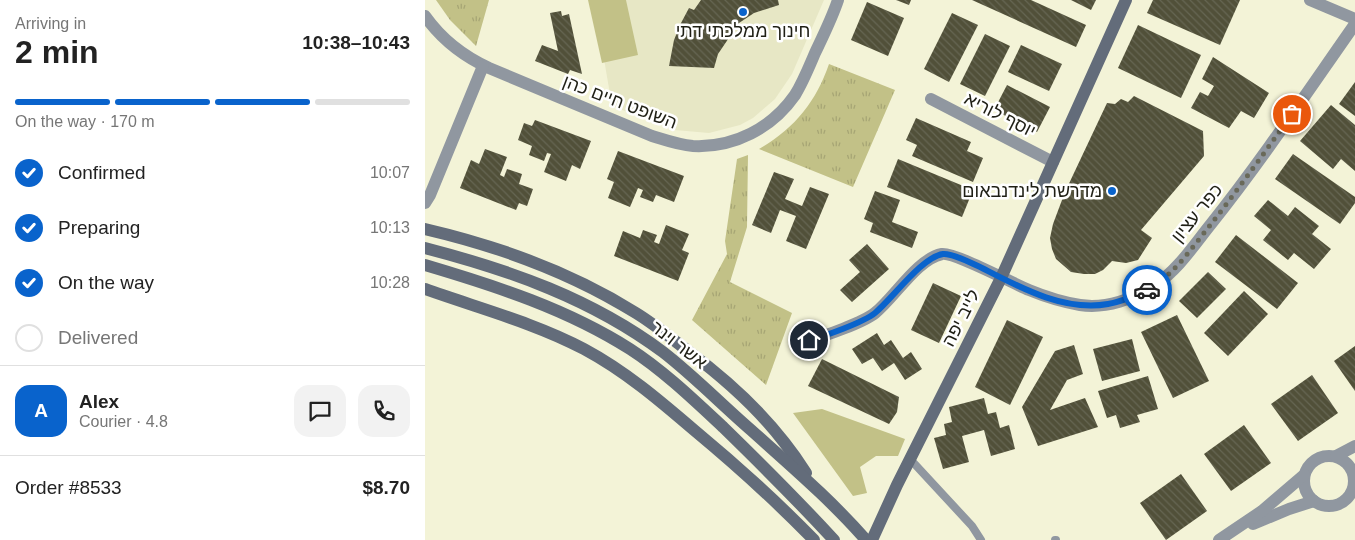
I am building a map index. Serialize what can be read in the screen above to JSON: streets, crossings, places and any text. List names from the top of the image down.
{
  "streets": {
    "main road": ["לייב יפה", "אשר וינר"],
    "street": ["השופט חיים כהן", "יוסף לוריא", "כפר עציון"]
  },
  "crossings": [
    ["יוסף לוריא", "לייב יפה"],
    ["כפר עציון", "לייב יפה"]
  ],
  "places": ["חינוך ממלכתי דתי", "מדרשת לינדנבאום"],
  "page": {
    "heading": ["2 min", "Arriving in", "10:38–10:43"],
    "panel": [
      "Alex",
      "Courier · 4.8",
      "Order #8533",
      "$8.70"
    ],
    "bar": "On the way · 170 m",
    "list": [
      ["Confirmed", "10:07"],
      ["Preparing", "10:13"],
      ["On the way", "10:28"],
      "Delivered"
    ],
    "round": "A"
  }
}
